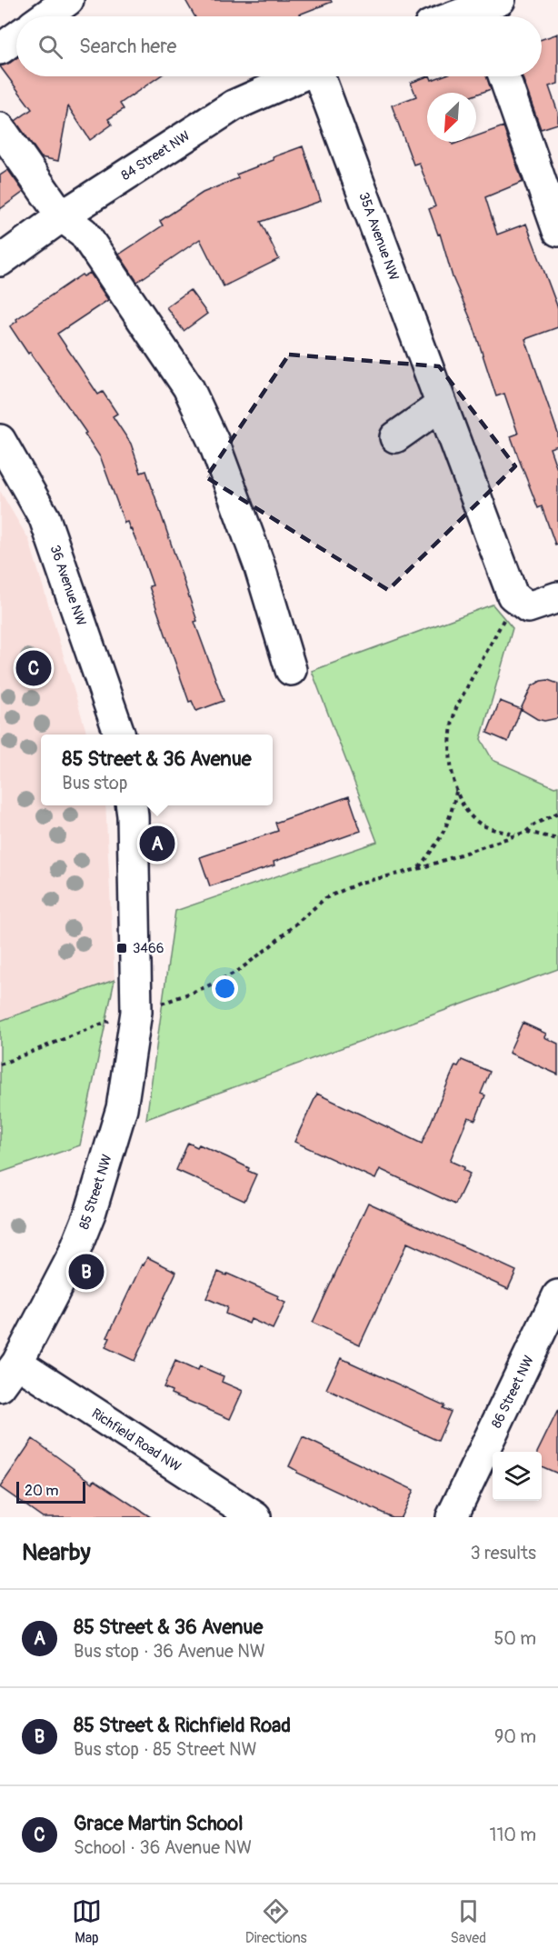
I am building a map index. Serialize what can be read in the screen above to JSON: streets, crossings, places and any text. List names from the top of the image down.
{
  "streets": {
    "street": [
      "84 Street NW",
      "35A Avenue NW",
      "36 Avenue NW",
      "85 Street NW",
      "86 Street NW",
      "Richfield Road NW"
    ]
  },
  "crossings": [
    ["85 Street NW", "Richfield Road NW"]
  ],
  "places": {
    "transit": ["3466"]
  },
  "scale_bar": "20 m",
  "north": "bottom left",
  "page": {
    "search": "Search here",
    "pins": ["C", "A", "B"],
    "popup": ["85 Street & 36 Avenue", "Bus stop"],
    "scale": "20 m",
    "heading": ["Nearby", "3 results"],
    "list": [
      {
        "mark": "A",
        "name": "85 Street & 36 Avenue",
        "note": "Bus stop · 36 Avenue NW",
        "value": "50 m"
      },
      {
        "mark": "B",
        "name": "85 Street & Richfield Road",
        "note": "Bus stop · 85 Street NW",
        "value": "90 m"
      },
      {
        "mark": "C",
        "name": "Grace Martin School",
        "note": "School · 36 Avenue NW",
        "value": "110 m"
      }
    ],
    "nav": ["Map", "Directions", "Saved"]
  }
}
